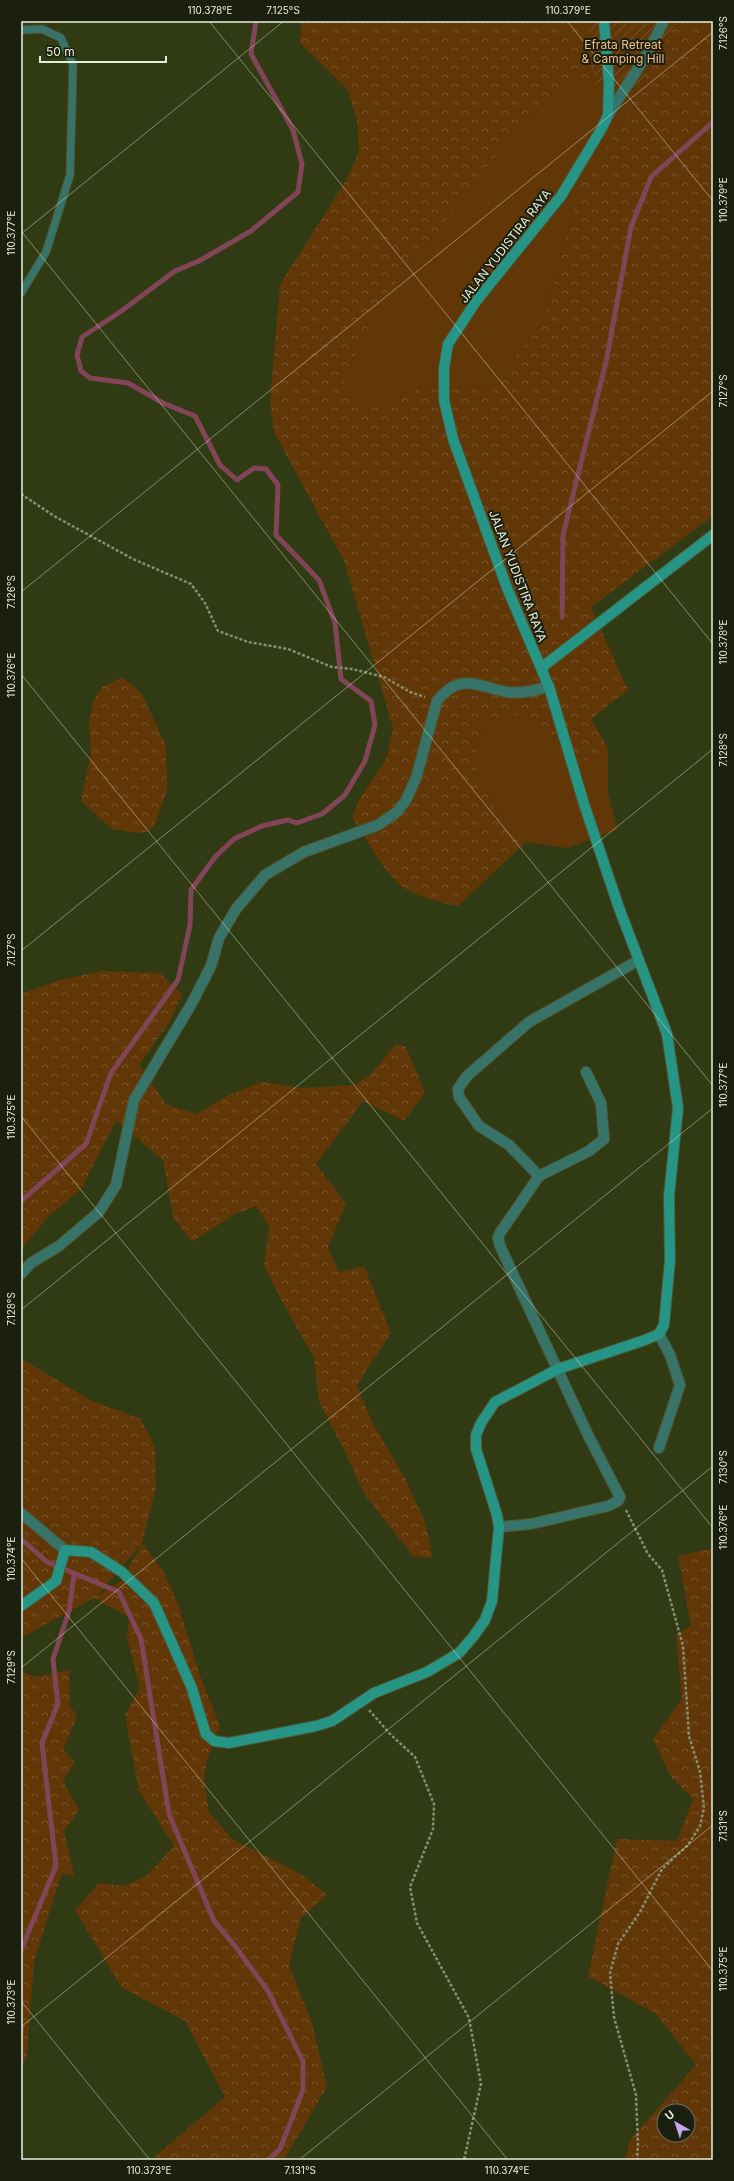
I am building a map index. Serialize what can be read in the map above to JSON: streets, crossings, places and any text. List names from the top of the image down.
{
  "streets": {
    "street": ["JALAN YUDISTIRA RAYA"]
  },
  "parks": ["Efrata Retreat & Camping Hill"],
  "scale_bar": "50 m",
  "north": "top left",
  "coordinates": [
    "110.378°E",
    "7.125°S",
    "110.379°E",
    "7.126°S",
    "110.377°E",
    "7.127°S",
    "110.376°E",
    "7.128°S",
    "110.375°E",
    "7.130°S",
    "110.374°E",
    "7.129°S",
    "7.131°S",
    "110.373°E"
  ]
}
